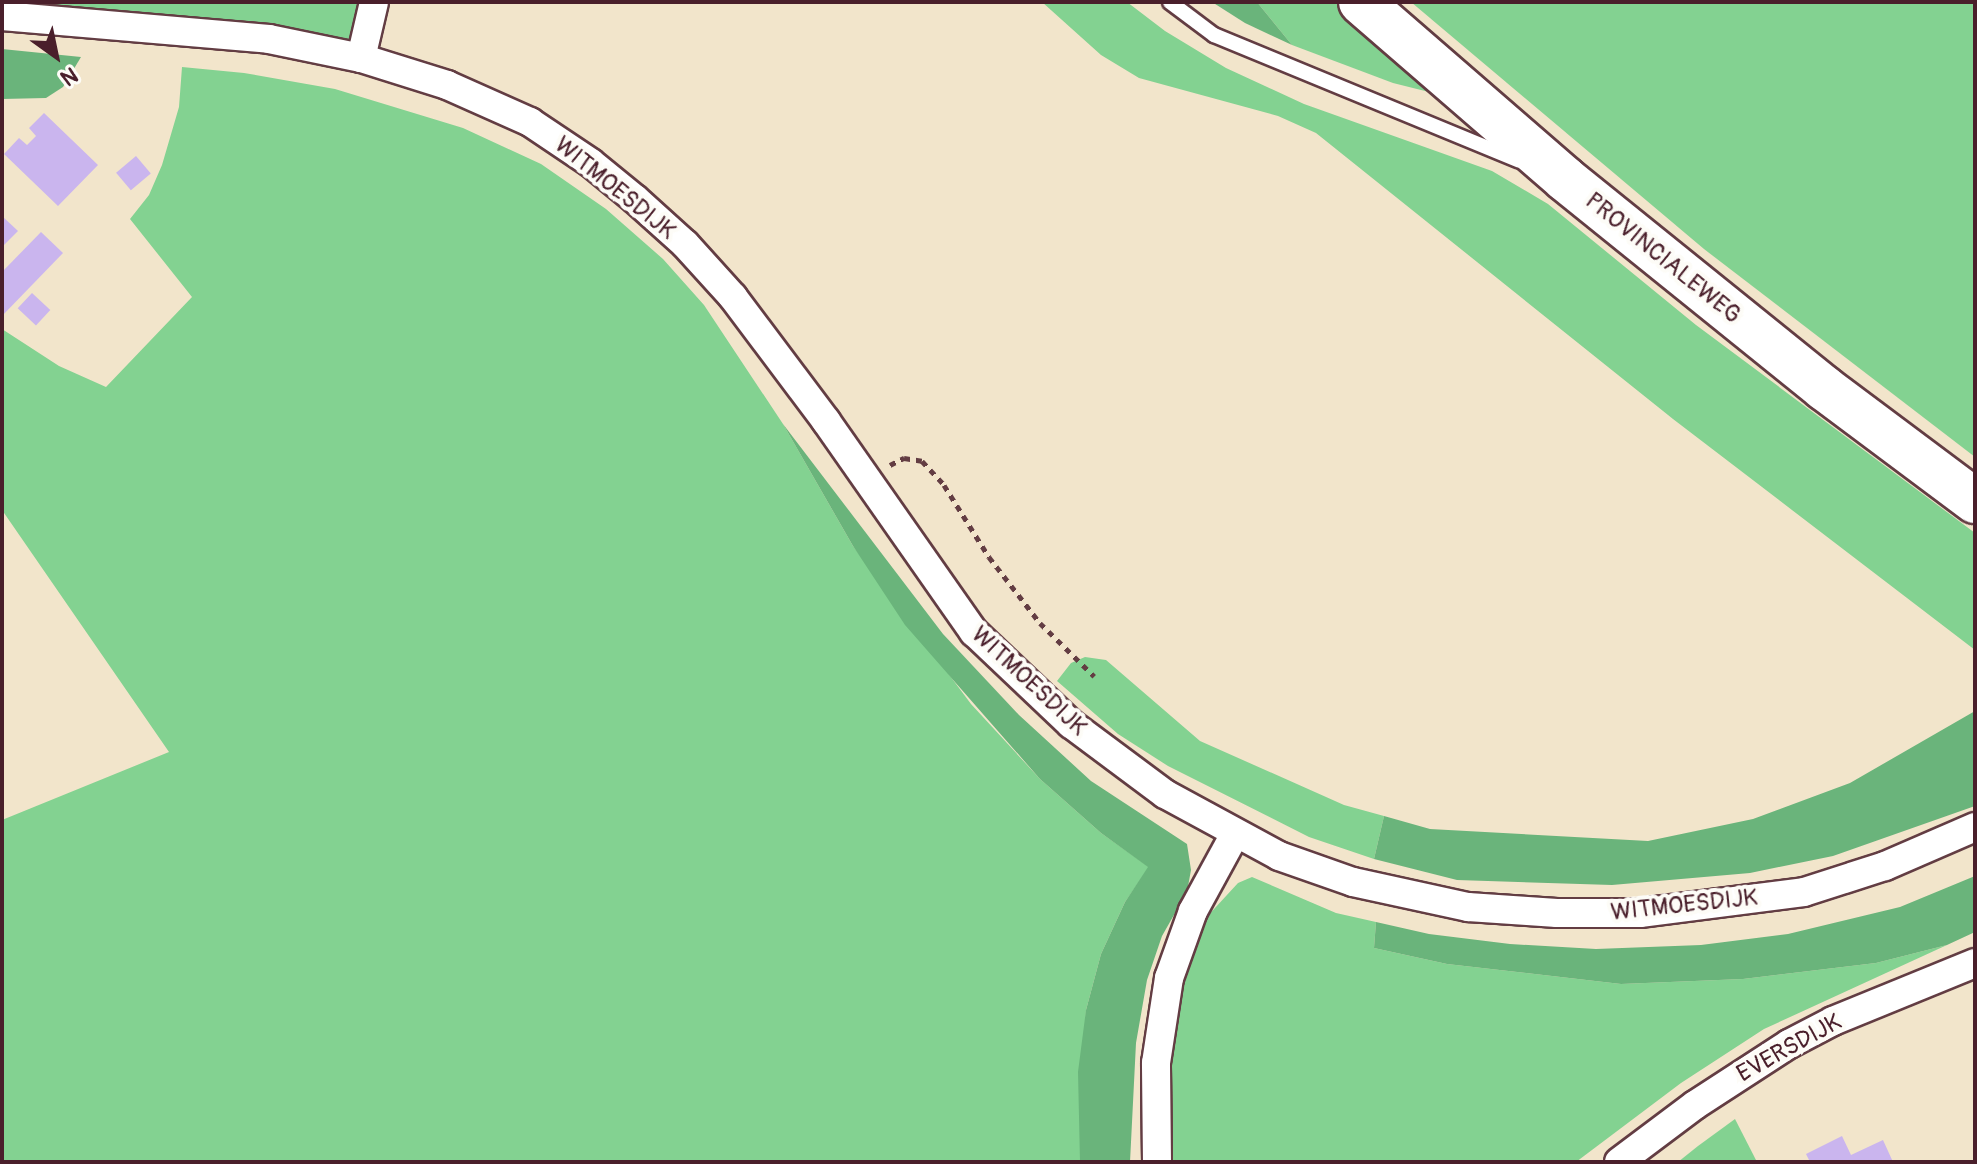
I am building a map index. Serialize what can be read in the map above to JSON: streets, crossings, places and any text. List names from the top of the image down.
{
  "streets": {
    "main road": ["PROVINCIALEWEG"],
    "street": ["WITMOESDIJK", "EVERSDIJK"]
  },
  "north": "bottom right"
}
